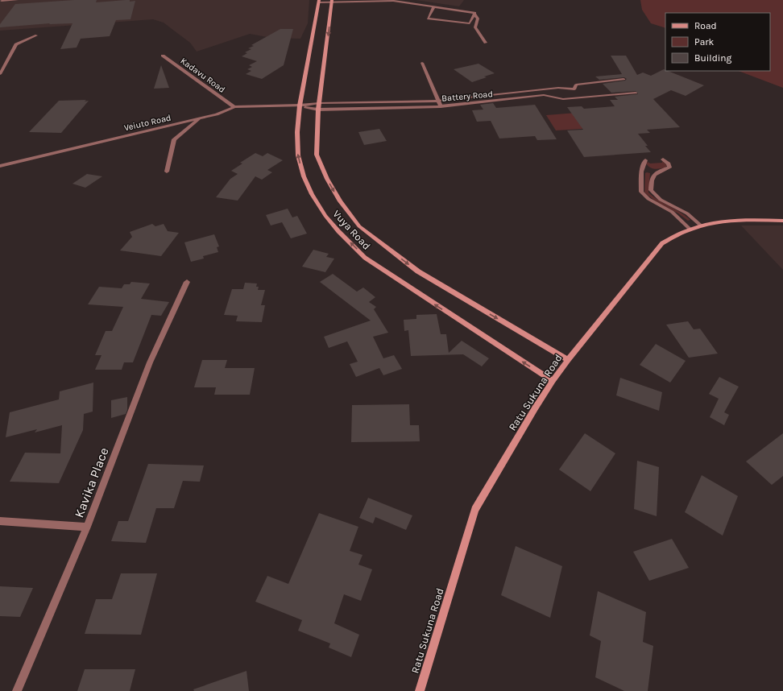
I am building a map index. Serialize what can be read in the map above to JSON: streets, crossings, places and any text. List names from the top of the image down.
{
  "streets": {
    "main road": ["Vuya Road", "Ratu Sukuna Road"],
    "street": [
      "Kadavu Road",
      "Battery Road",
      "Veiuto Road",
      "Kavika Place"
    ]
  },
  "crossings": [
    ["Kadavu Road", "Veiuto Road"],
    ["Battery Road", "Veiuto Road"],
    ["Battery Road", "Vuya Road"],
    ["Veiuto Road", "Vuya Road"],
    ["Vuya Road", "Ratu Sukuna Road"]
  ],
  "legend": ["Road", "Park", "Building"]
}
